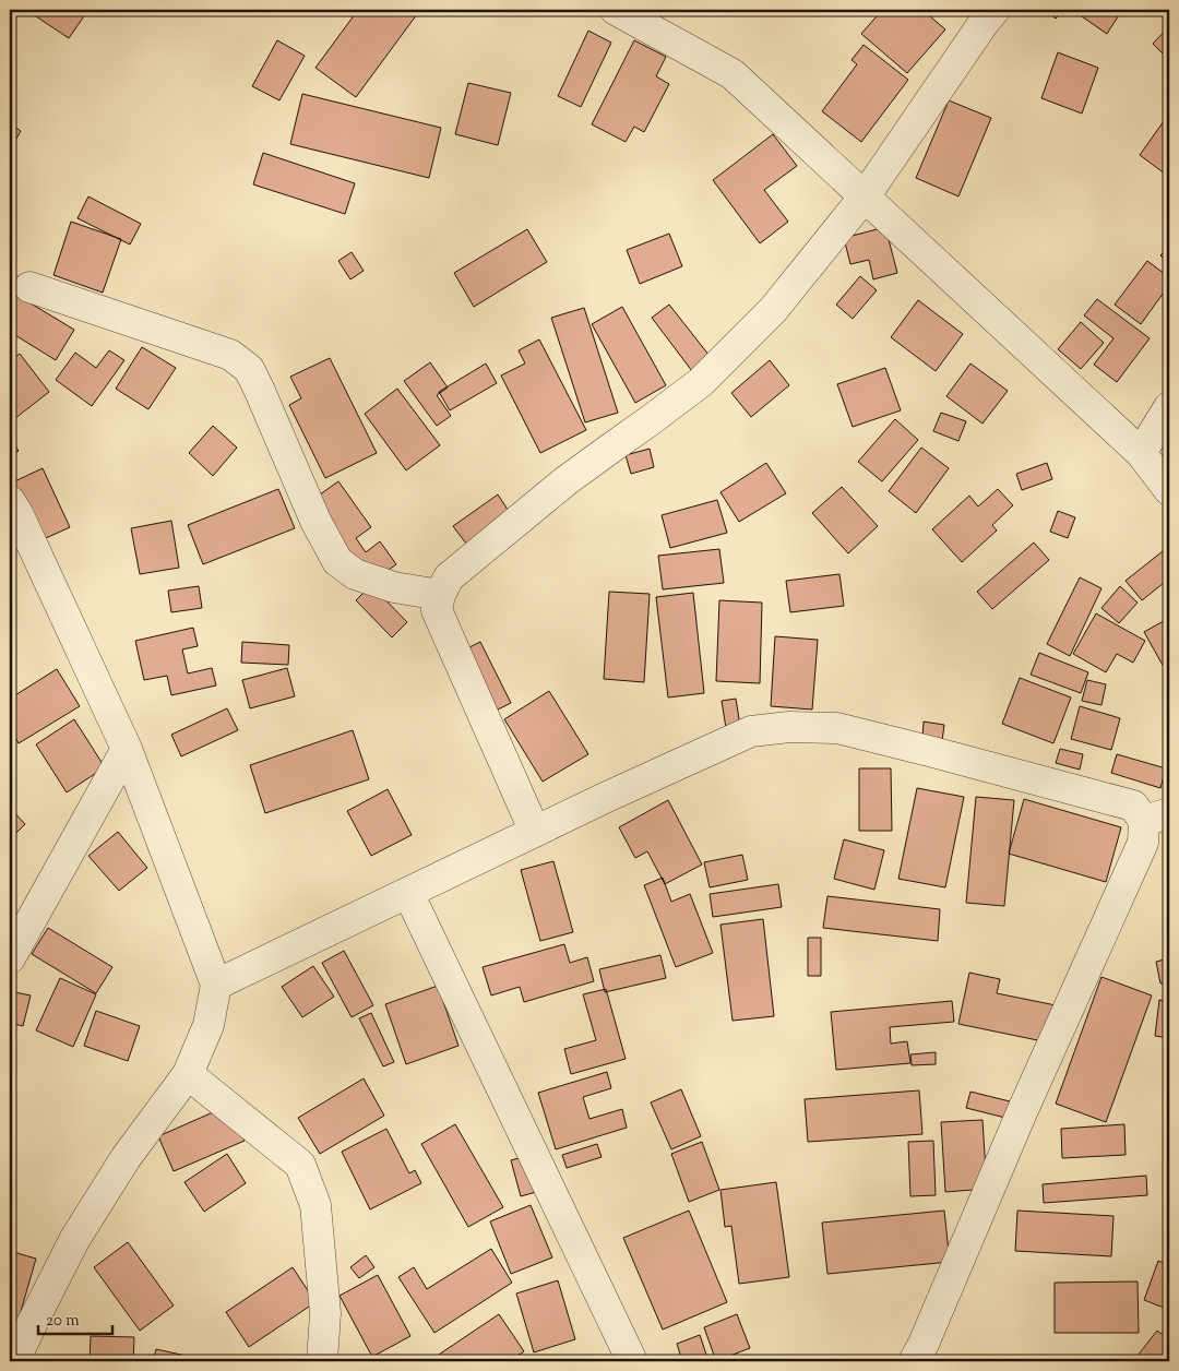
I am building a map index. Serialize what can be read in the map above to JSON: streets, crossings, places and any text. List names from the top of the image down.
{
  "scale_bar": "20 m"
}
